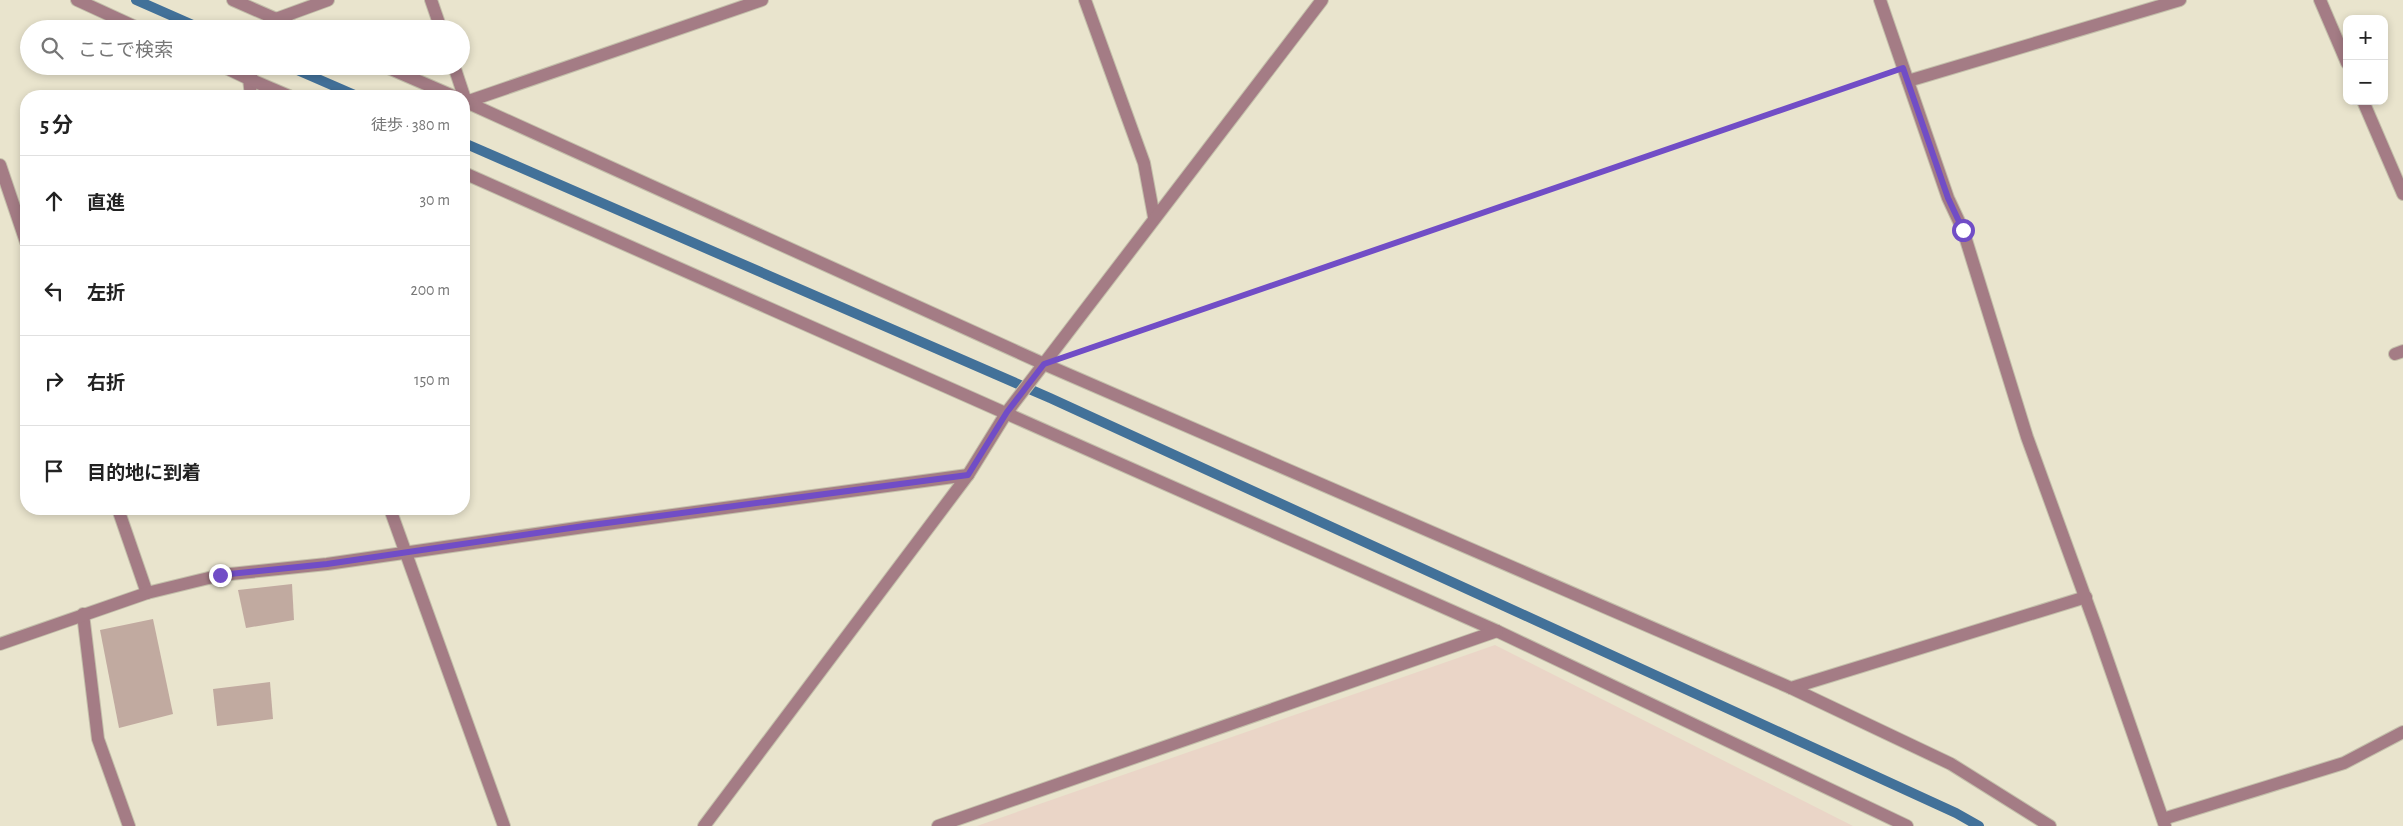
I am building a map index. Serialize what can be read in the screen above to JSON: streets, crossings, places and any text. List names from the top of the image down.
{
  "page": {
    "map_buttons": ["+", "−"],
    "search": "ここで検索",
    "heading": ["5 分", "徒歩 · 380 m"],
    "list": [
      ["直進", "30 m"],
      ["左折", "200 m"],
      ["右折", "150 m"],
      "目的地に到着"
    ]
  }
}
